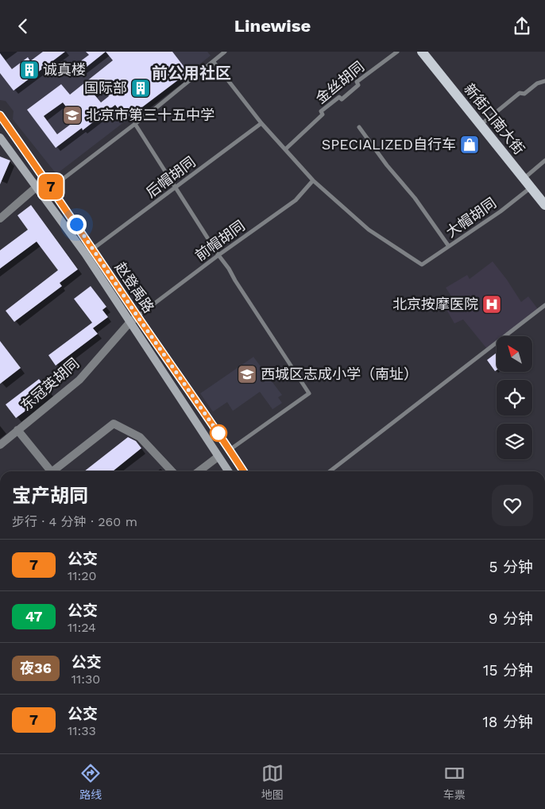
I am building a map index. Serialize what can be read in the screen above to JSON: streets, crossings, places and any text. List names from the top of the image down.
{
  "streets": {
    "main road": ["新街口南大街", "赵登禹路"],
    "street": ["东冠英胡同"],
    "lane": [
      "金丝胡同",
      "后帽胡同",
      "大帽胡同",
      "前帽胡同"
    ]
  },
  "crossings": [
    ["新街口南大街", "大帽胡同"],
    ["后帽胡同", "赵登禹路"],
    ["大帽胡同", "前帽胡同"],
    ["前帽胡同", "赵登禹路"],
    ["前帽胡同", "东冠英胡同"],
    ["赵登禹路", "东冠英胡同"]
  ],
  "districts": ["前公用社区"],
  "places": {
    "building": ["诚真楼", "国际部"],
    "school or university": ["北京市第三十五中学", "西城区志成小学（南址）"],
    "shop": ["SPECIALIZED自行车"],
    "hospital": ["北京按摩医院"]
  },
  "lines": ["bus line 7"],
  "north": "top left",
  "page": {
    "header": "Linewise",
    "on_map": "7",
    "heading": ["宝产胡同", "步行 · 4 分钟 · 260 m"],
    "list": [
      {
        "mark": "7",
        "name": "公交",
        "note": "11:20",
        "value": "5 分钟"
      },
      {
        "mark": "47",
        "name": "公交",
        "note": "11:24",
        "value": "9 分钟"
      },
      {
        "mark": "夜36",
        "name": "公交",
        "note": "11:30",
        "value": "15 分钟"
      },
      {
        "mark": "7",
        "name": "公交",
        "note": "11:33",
        "value": "18 分钟"
      }
    ],
    "tabs": ["路线", "地图", "车票"]
  }
}
